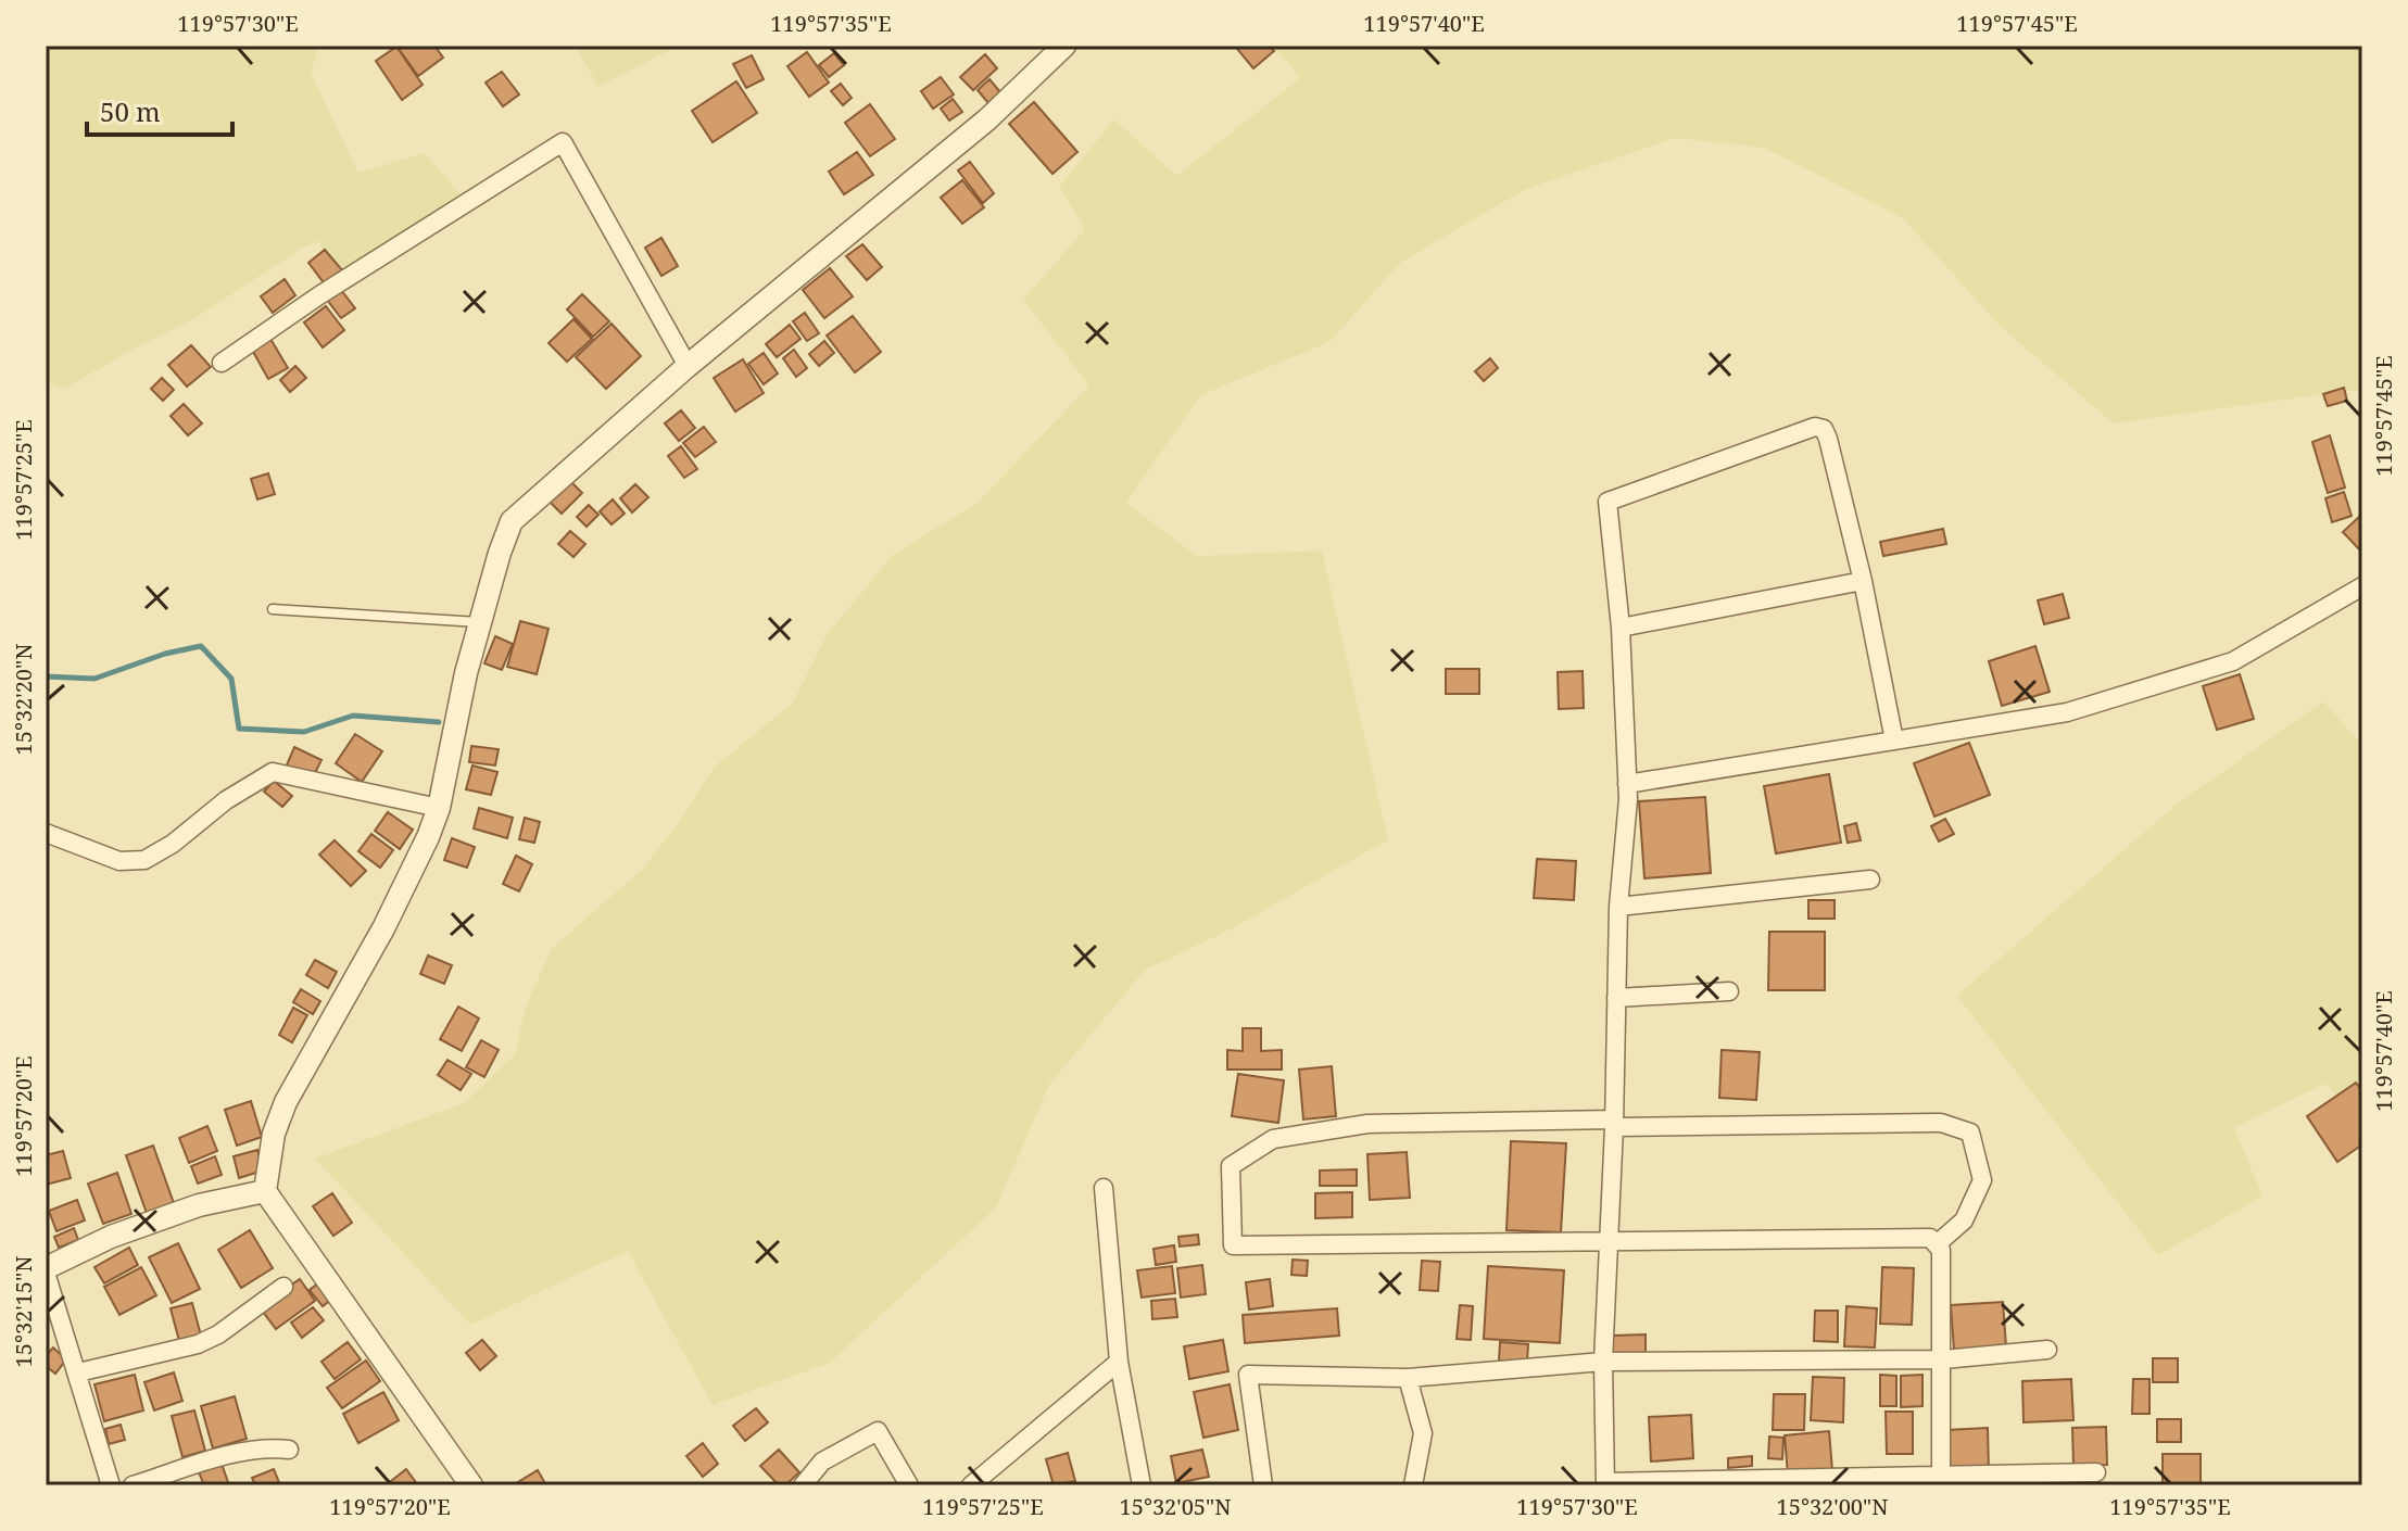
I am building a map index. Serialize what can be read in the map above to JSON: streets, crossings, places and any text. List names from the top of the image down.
{
  "scale_bar": "50 m",
  "coordinates": [
    "119°57'30\"E",
    "119°57'35\"E",
    "119°57'40\"E",
    "119°57'45\"E",
    "119°57'25\"E",
    "15°32'20\"N",
    "119°57'20\"E",
    "15°32'15\"N",
    "15°32'05\"N",
    "15°32'00\"N"
  ]
}
